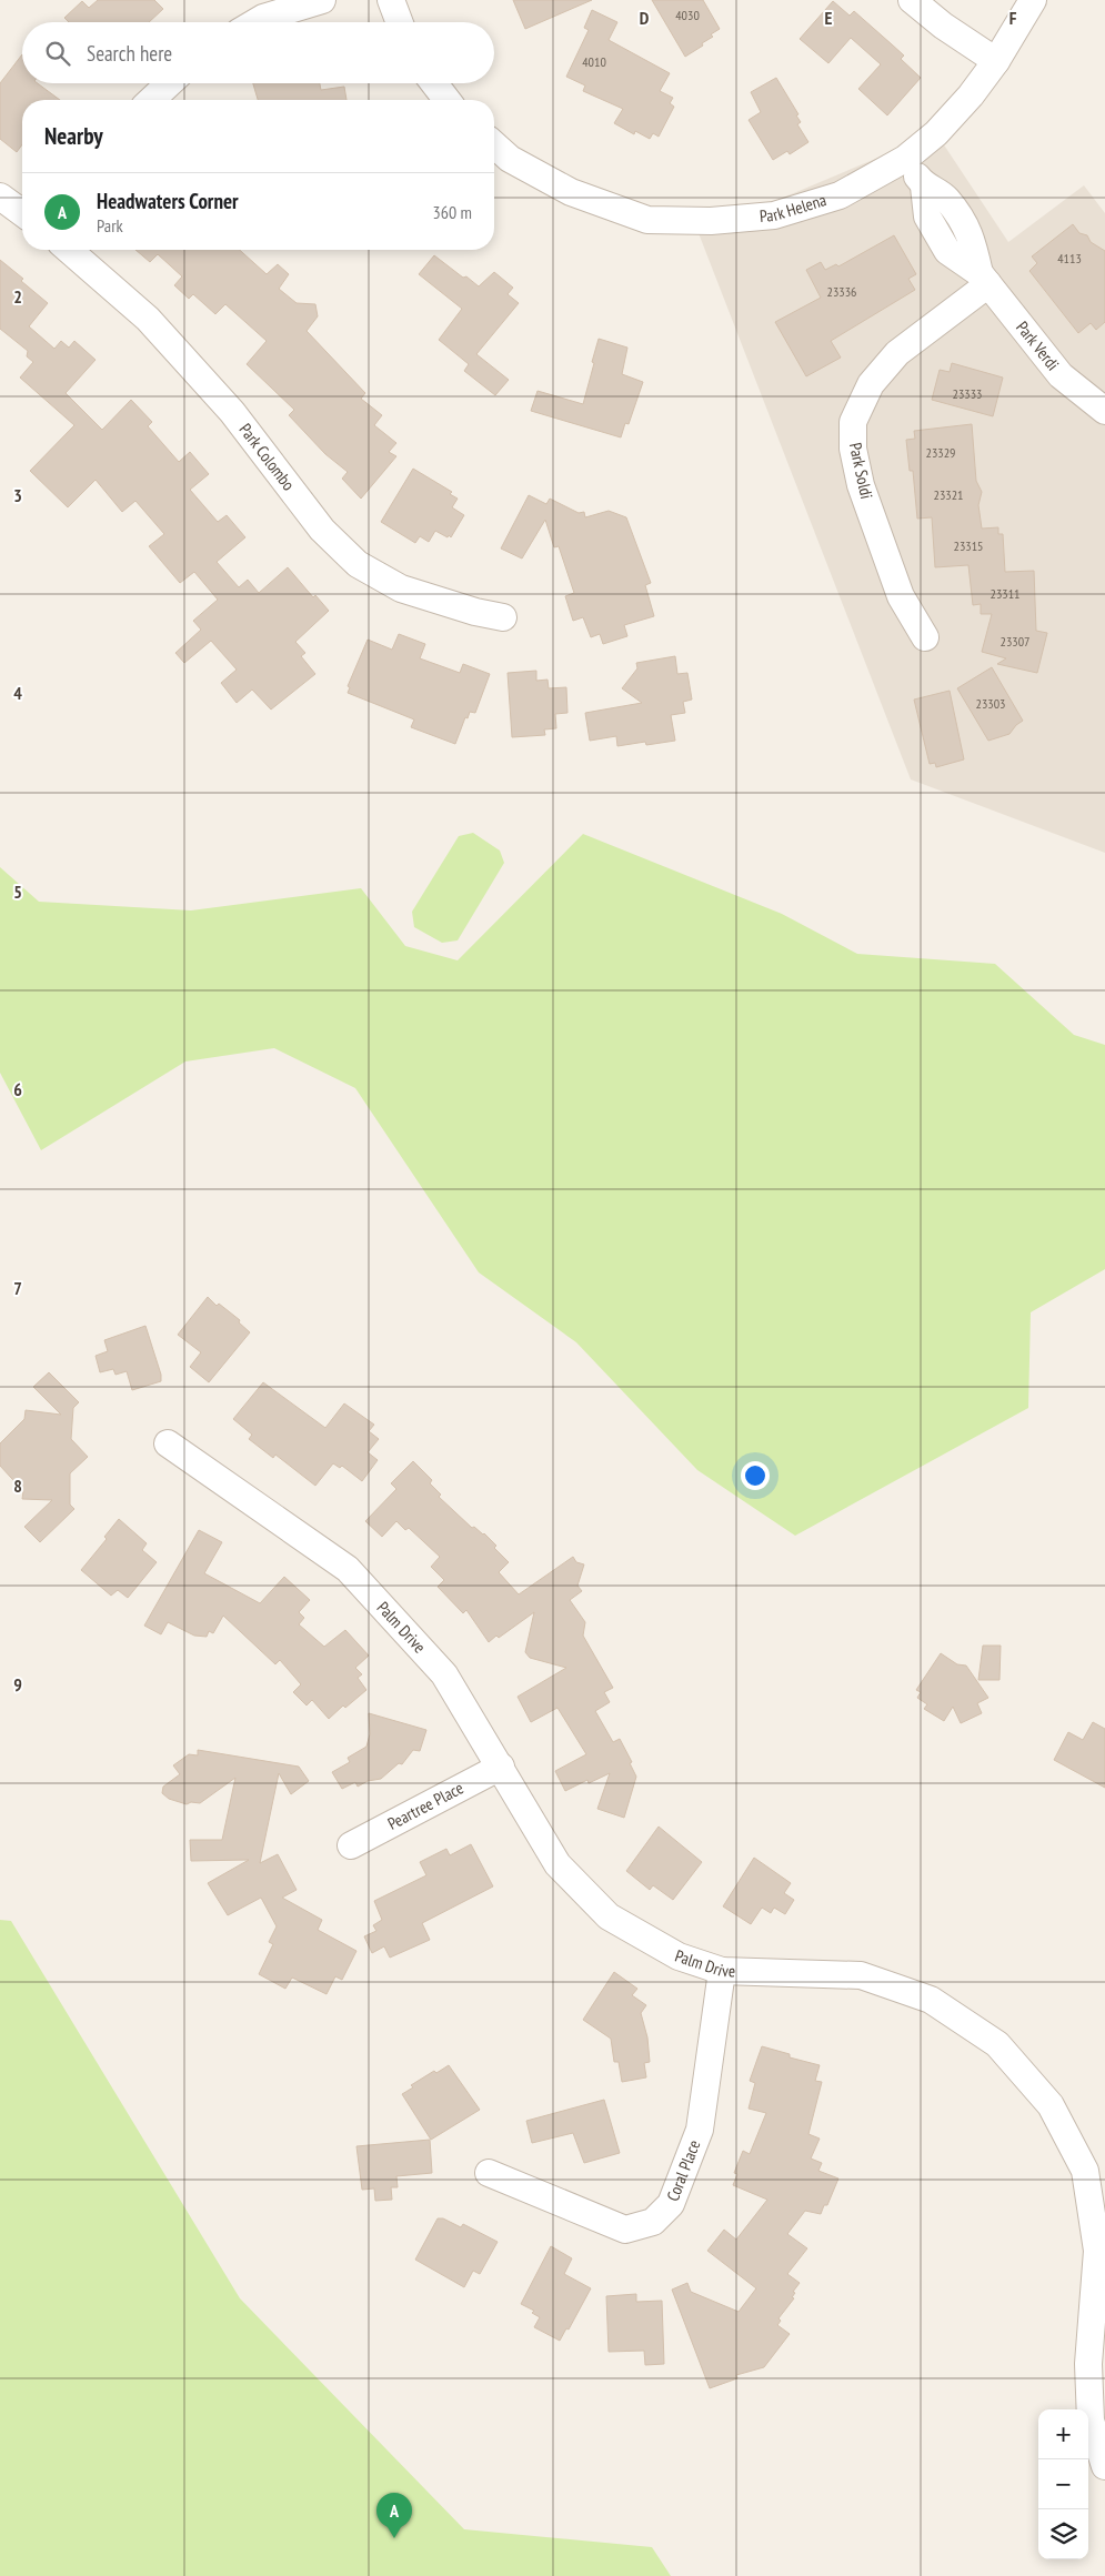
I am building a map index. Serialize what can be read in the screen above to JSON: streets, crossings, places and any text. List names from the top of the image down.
{
  "streets": {
    "street": [
      "Park Helena",
      "Park Verdi",
      "Park Colombo",
      "Park Soldi",
      "Palm Drive",
      "Peartree Place",
      "Coral Place"
    ]
  },
  "crossings": [
    ["Park Helena", "Park Verdi"],
    ["Park Verdi", "Park Soldi"],
    ["Palm Drive", "Peartree Place"],
    ["Palm Drive", "Coral Place"]
  ],
  "house_numbers": [
    "4030",
    "4010",
    "4113",
    "23336",
    "23333",
    "23329",
    "23321",
    "23315",
    "23311",
    "23307",
    "23303"
  ],
  "page": {
    "search": "Search here",
    "heading": "Nearby",
    "list": [
      {
        "mark": "A",
        "name": "Headwaters Corner",
        "note": "Park",
        "value": "360 m"
      }
    ],
    "map_buttons": ["+", "−"],
    "pins": "A"
  },
  "grid": {
    "columns": ["D", "E", "F"],
    "rows": [
      "2",
      "3",
      "4",
      "5",
      "6",
      "7",
      "8",
      "9"
    ]
  }
}
